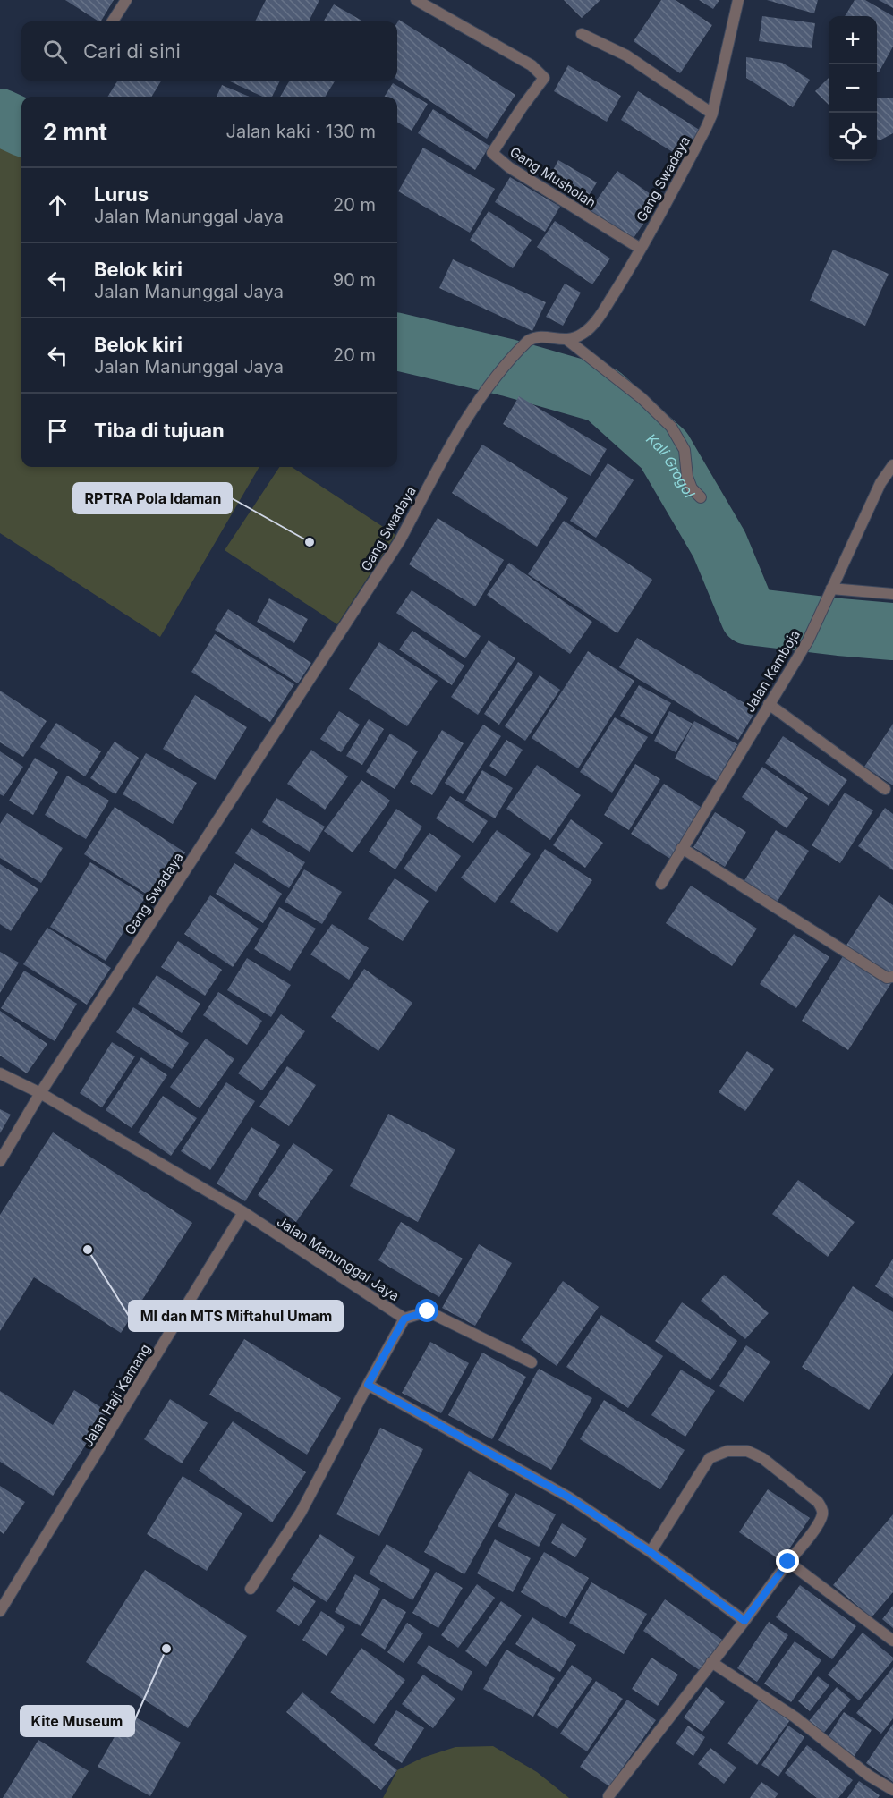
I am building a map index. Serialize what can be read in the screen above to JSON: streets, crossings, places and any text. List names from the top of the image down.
{
  "streets": {
    "street": [
      "Gang Musholah",
      "Gang Swadaya",
      "Jalan Kamboja",
      "Jalan Manunggal Jaya",
      "Jalan Haji Kamang"
    ]
  },
  "crossings": [
    ["Gang Musholah", "Gang Swadaya"],
    ["Jalan Manunggal Jaya", "Jalan Haji Kamang"]
  ],
  "water": ["Kali Grogol"],
  "places": ["RPTRA Pola Idaman", "MI dan MTS Miftahul Umam", "Kite Museum"],
  "page": {
    "map_buttons": ["+", "−"],
    "search": "Cari di sini",
    "heading": ["2 mnt", "Jalan kaki · 130 m"],
    "list": [
      ["Lurus", "Jalan Manunggal Jaya", "20 m"],
      ["Belok kiri", "Jalan Manunggal Jaya", "90 m"],
      ["Belok kiri", "Jalan Manunggal Jaya", "20 m"],
      "Tiba di tujuan"
    ]
  }
}
